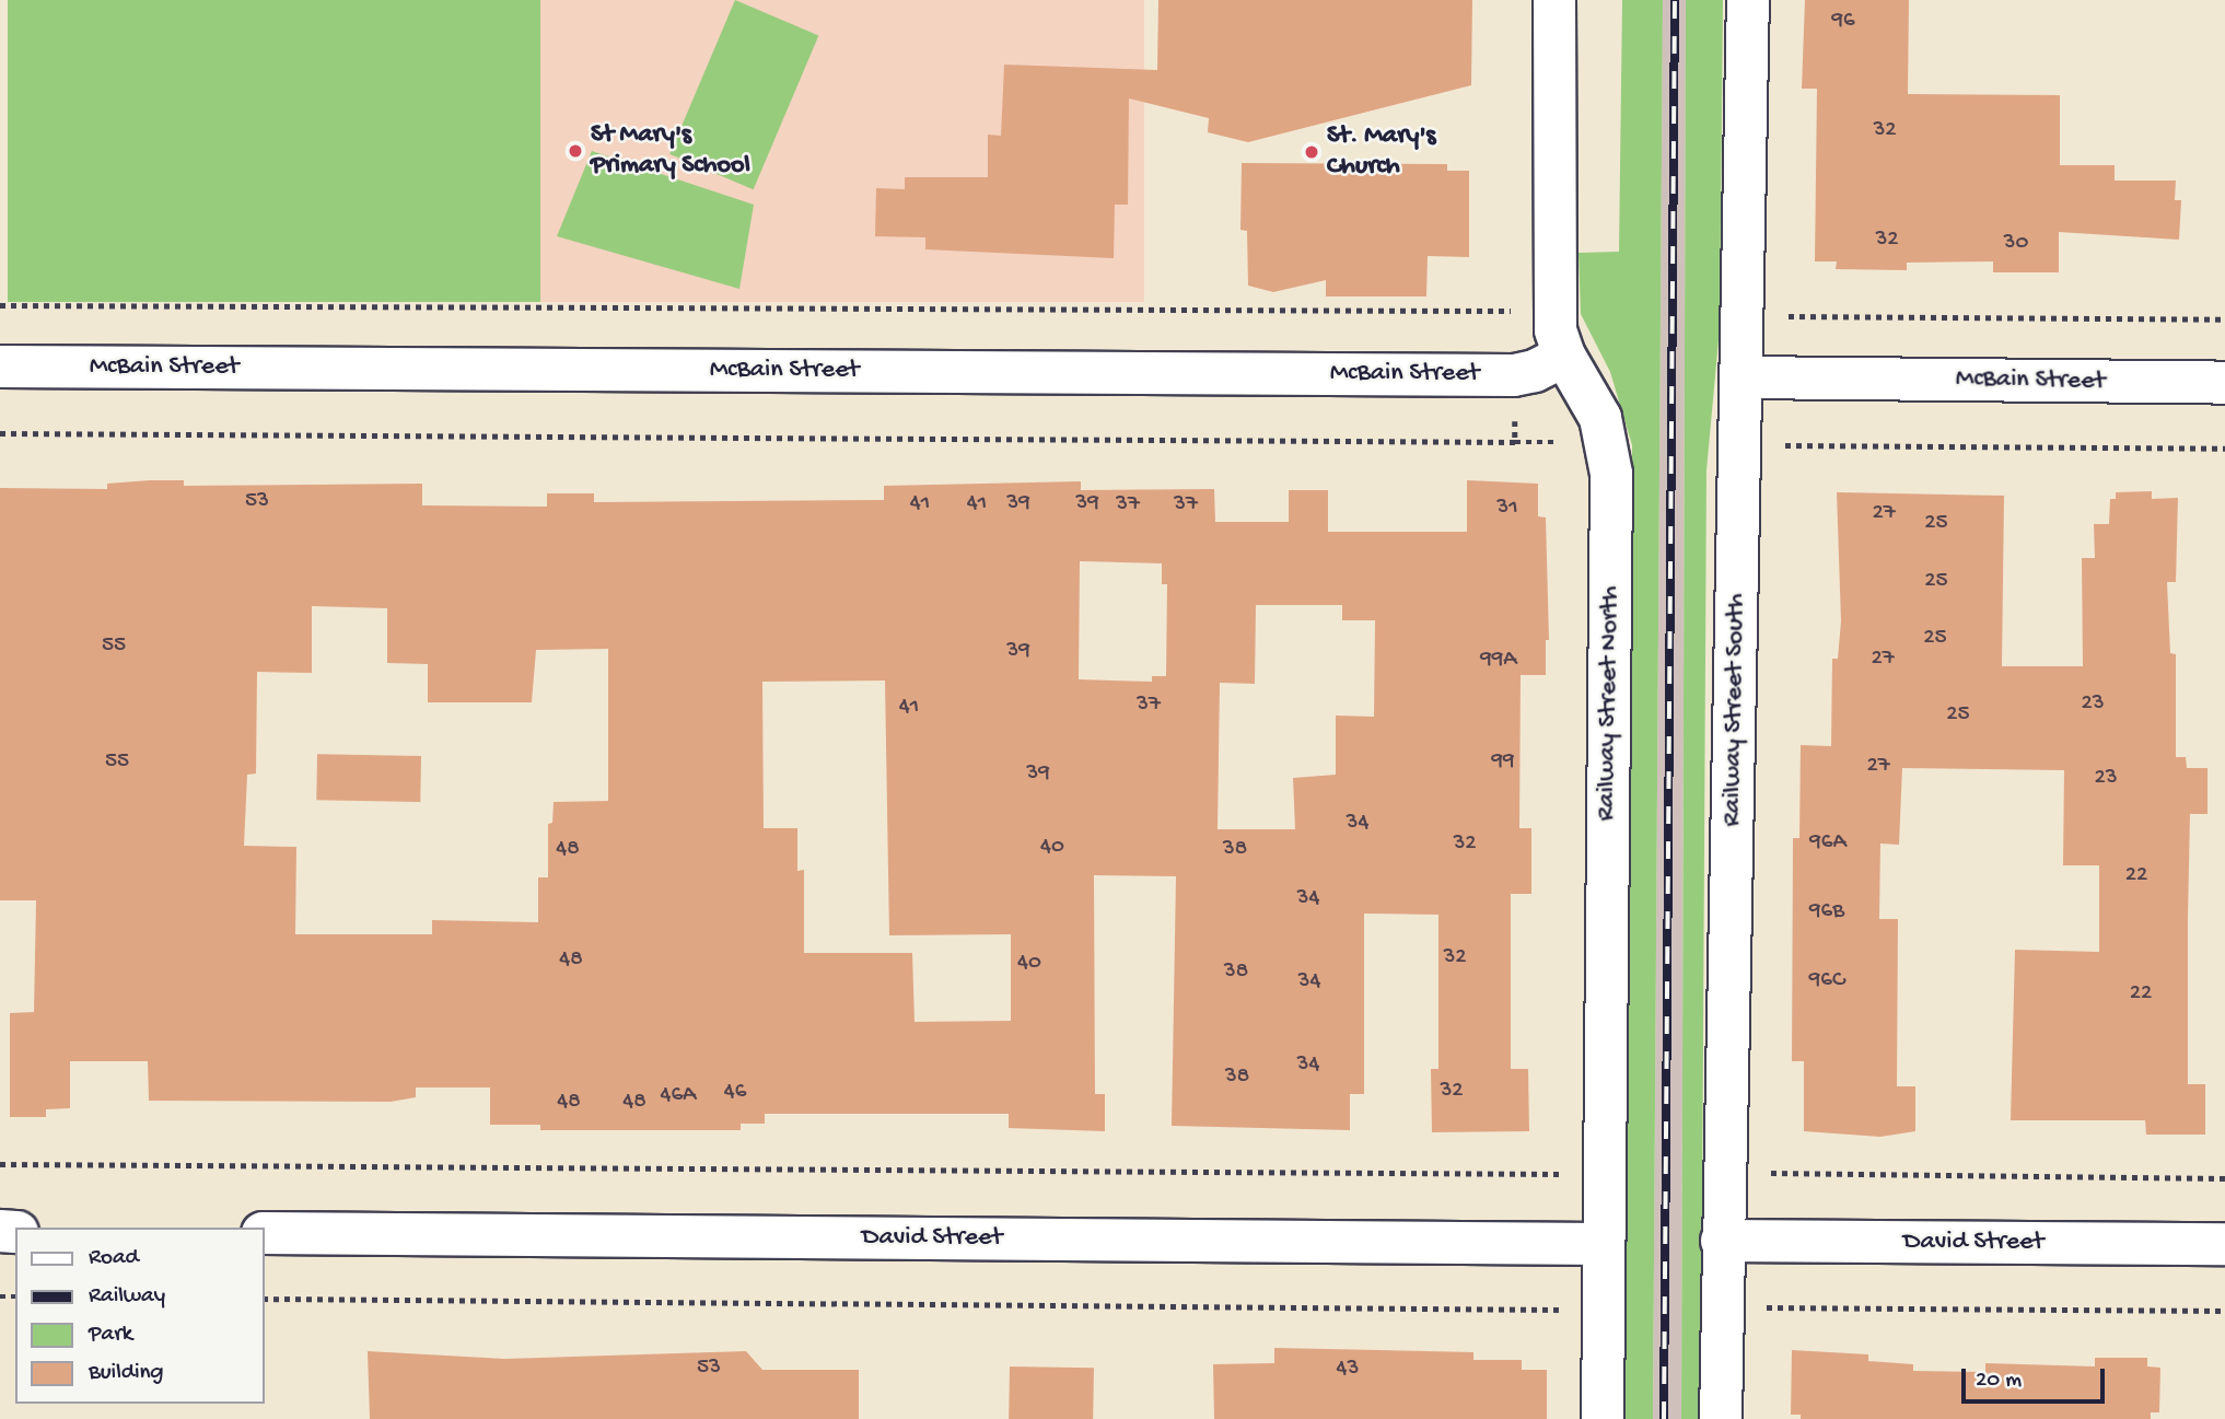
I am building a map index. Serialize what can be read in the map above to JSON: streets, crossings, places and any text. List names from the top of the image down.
{
  "streets": {
    "street": [
      "McBain Street",
      "Railway Street North",
      "Railway Street South",
      "David Street"
    ]
  },
  "crossings": [
    ["McBain Street", "Railway Street North"],
    ["McBain Street", "Railway Street South"],
    ["Railway Street North", "David Street"],
    ["Railway Street South", "David Street"]
  ],
  "places": ["St Mary's Primary School", "St. Mary's Church"],
  "house_numbers": [
    "96",
    "32",
    "32",
    "30",
    "53",
    "41",
    "41",
    "39",
    "39",
    "37",
    "37",
    "31",
    "27",
    "25",
    "25",
    "25",
    "55",
    "39",
    "27",
    "99A",
    "23",
    "37",
    "41",
    "25",
    "55",
    "99",
    "27",
    "39",
    "23",
    "34",
    "96A",
    "32",
    "40",
    "48",
    "38",
    "22",
    "34",
    "96B",
    "32",
    "48",
    "40",
    "38",
    "96C",
    "34",
    "22",
    "34",
    "38",
    "32",
    "46",
    "46A",
    "48",
    "48",
    "53",
    "43"
  ],
  "legend": [
    "Road",
    "Railway",
    "Park",
    "Building"
  ],
  "scale_bar": "20 m"
}
